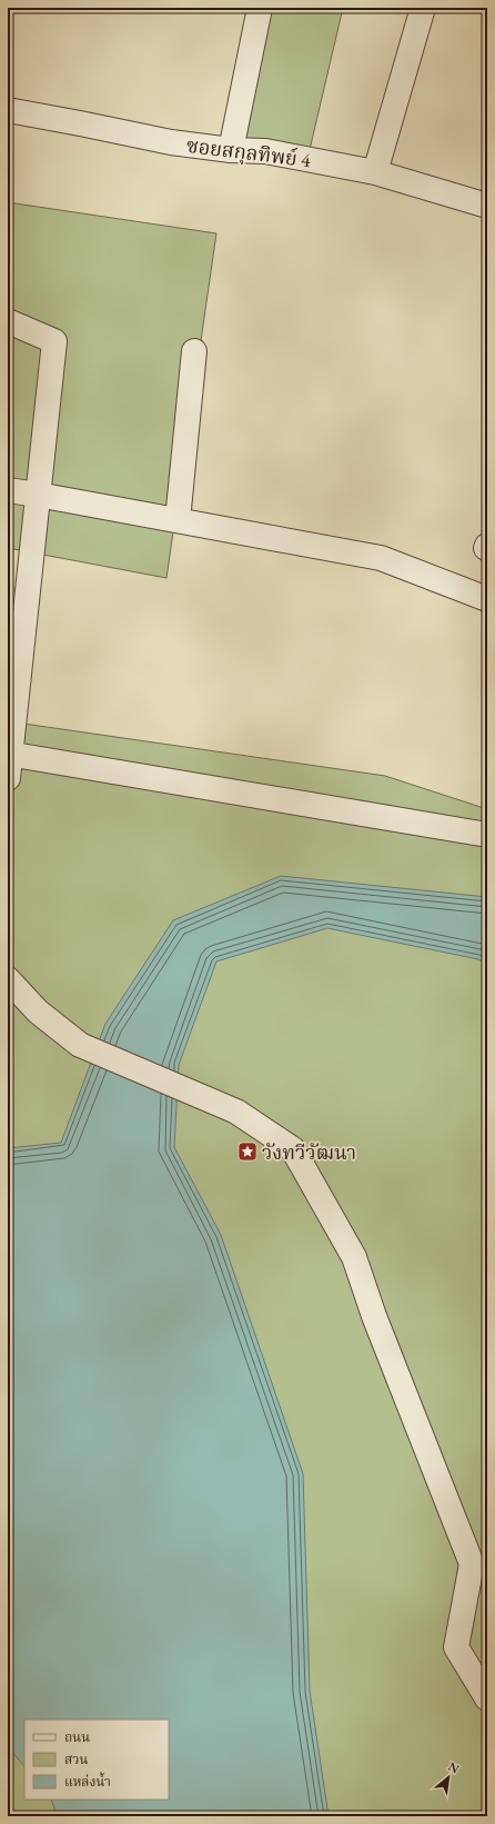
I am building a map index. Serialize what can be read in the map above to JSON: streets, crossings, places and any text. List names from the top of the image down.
{
  "streets": {
    "street": ["ซอยสกุลทิพย์ 4"]
  },
  "places": {
    "place": ["วังทวีวัฒนา"]
  },
  "legend": ["ถนน", "สวน", "แหล่งน้ำ"],
  "north": "top right"
}
